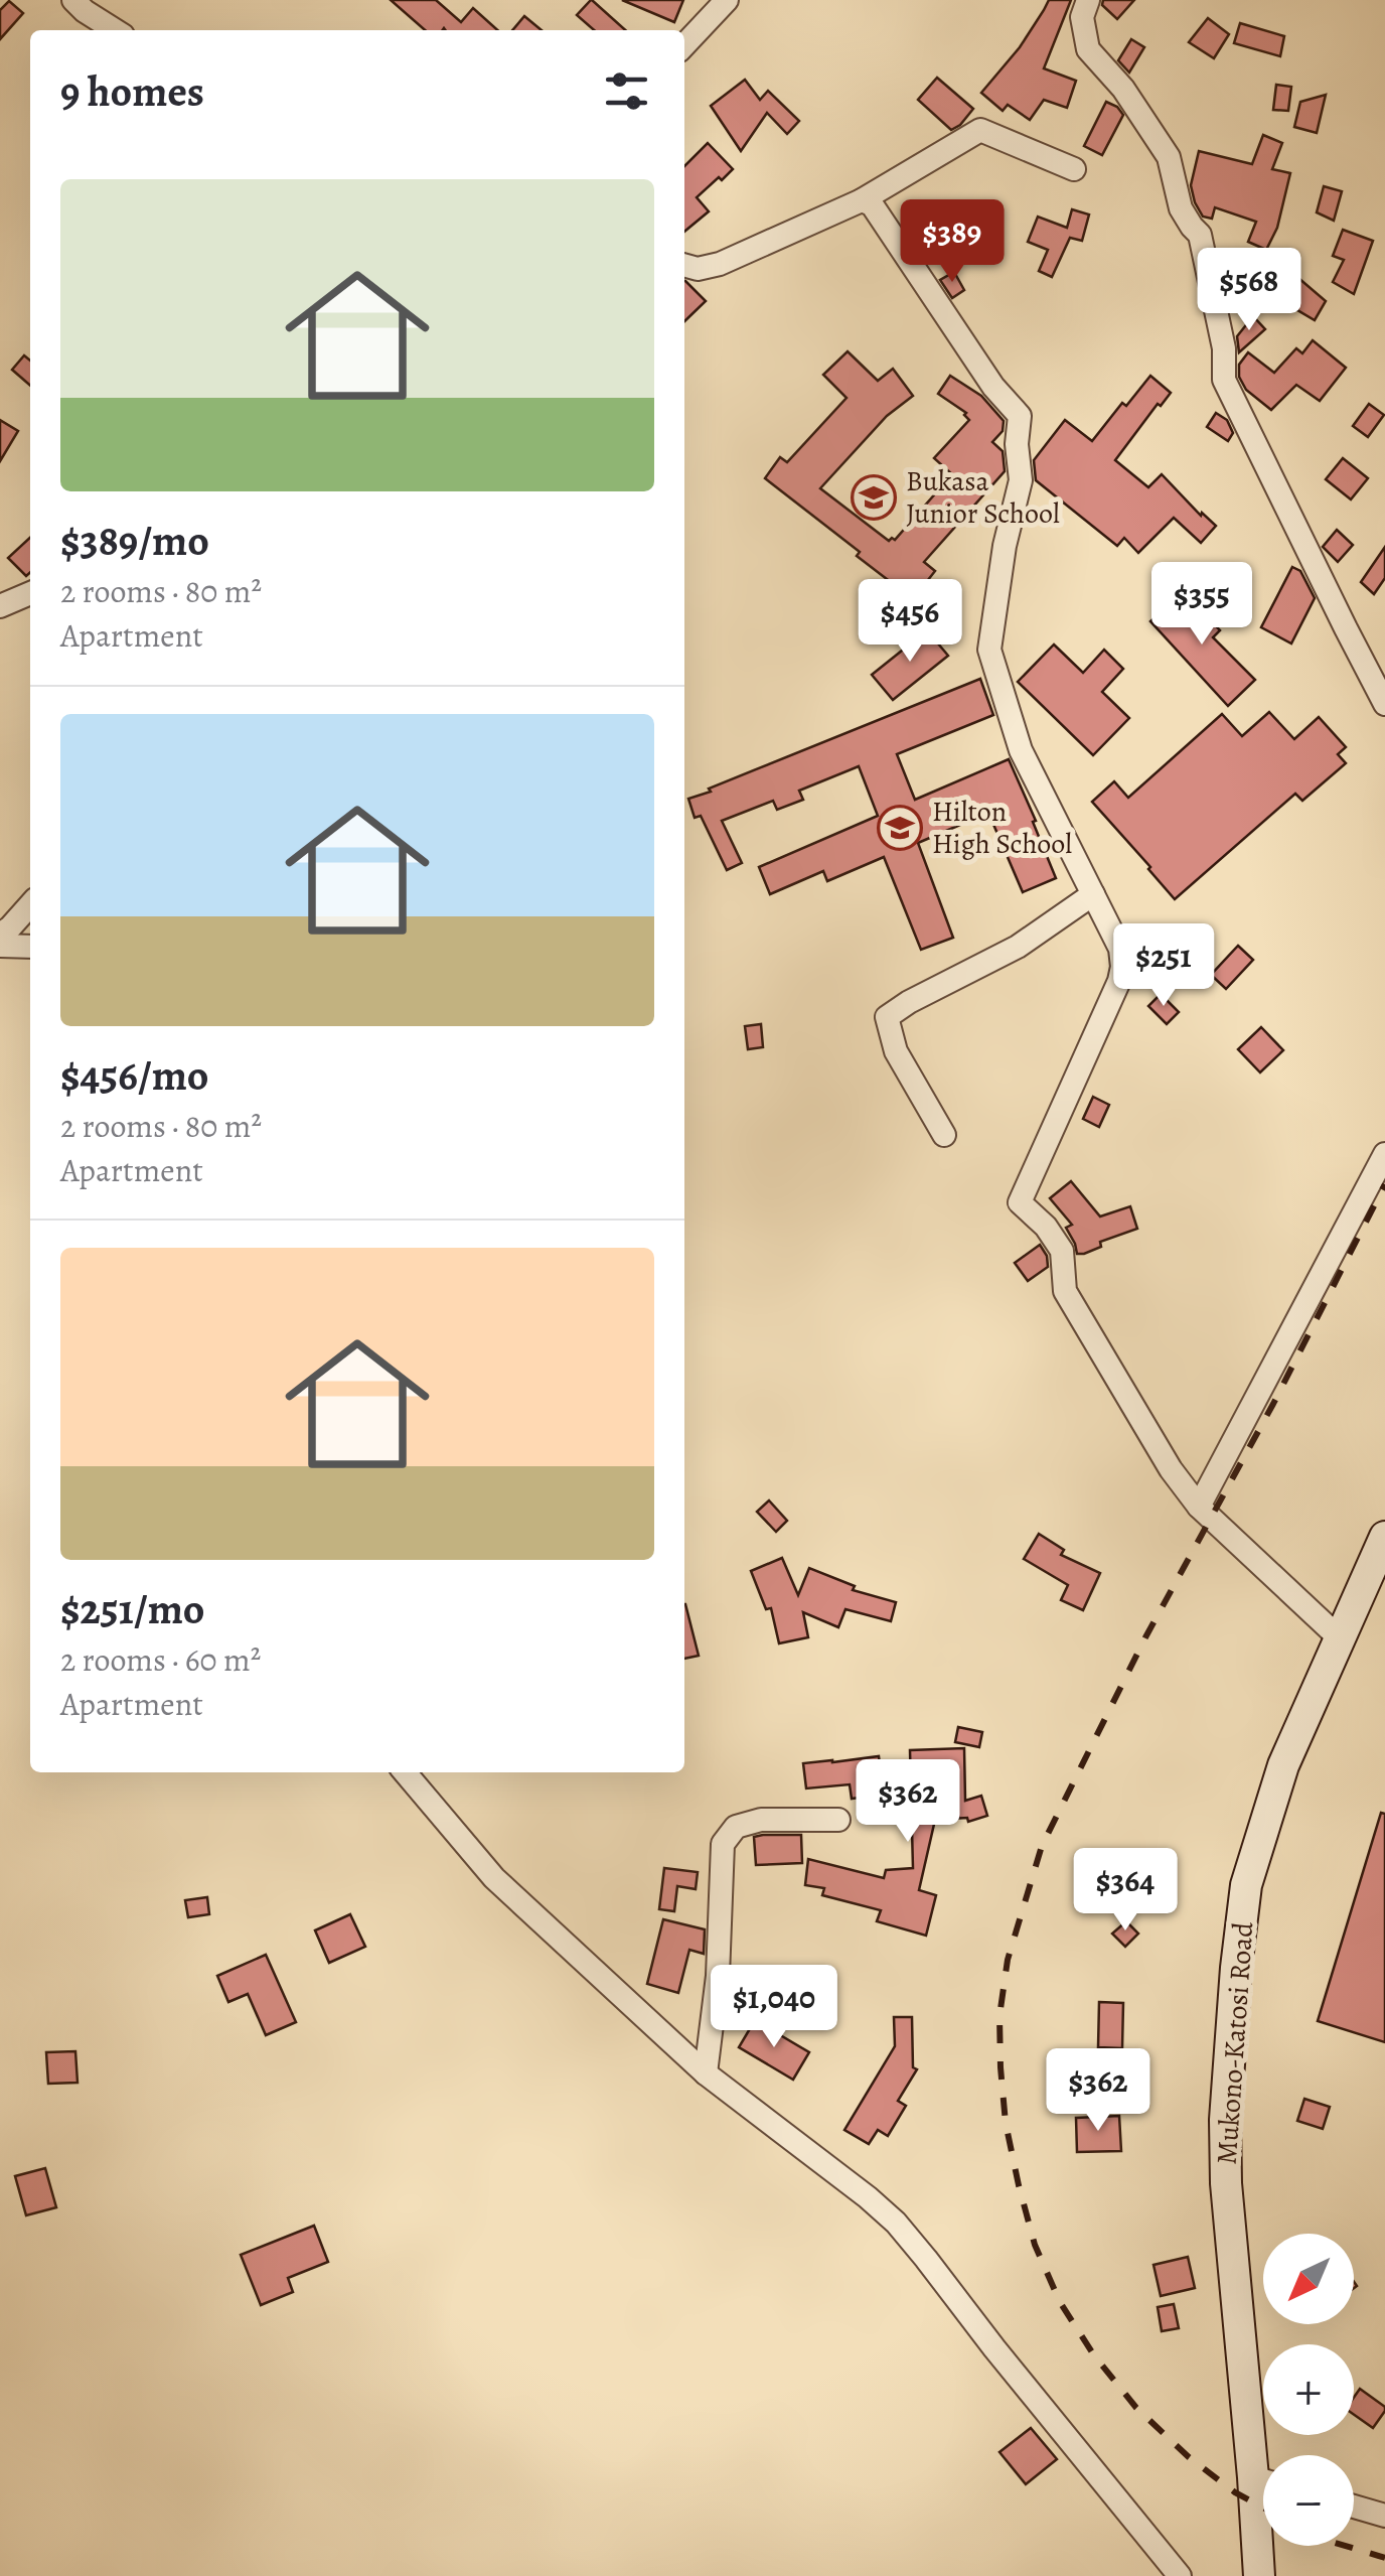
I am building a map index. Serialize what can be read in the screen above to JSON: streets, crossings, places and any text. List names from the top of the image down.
{
  "streets": {
    "main road": ["Mukono-Katosi Road"]
  },
  "places": {
    "school or university": ["Bukasa Junior School", "Hilton High School"]
  },
  "north": "bottom left",
  "page": {
    "heading": "9 homes",
    "list": [
      {
        "name": "$389/mo",
        "note": "2 rooms · 80 m² · Apartment"
      },
      {
        "name": "$456/mo",
        "note": "2 rooms · 80 m² · Apartment"
      },
      {
        "name": "$251/mo",
        "note": "2 rooms · 60 m² · Apartment"
      }
    ],
    "price": [
      "$389",
      "$568",
      "$355",
      "$456",
      "$251",
      "$362",
      "$364",
      "$1,040",
      "$362"
    ],
    "map_buttons": ["+", "−"]
  }
}
